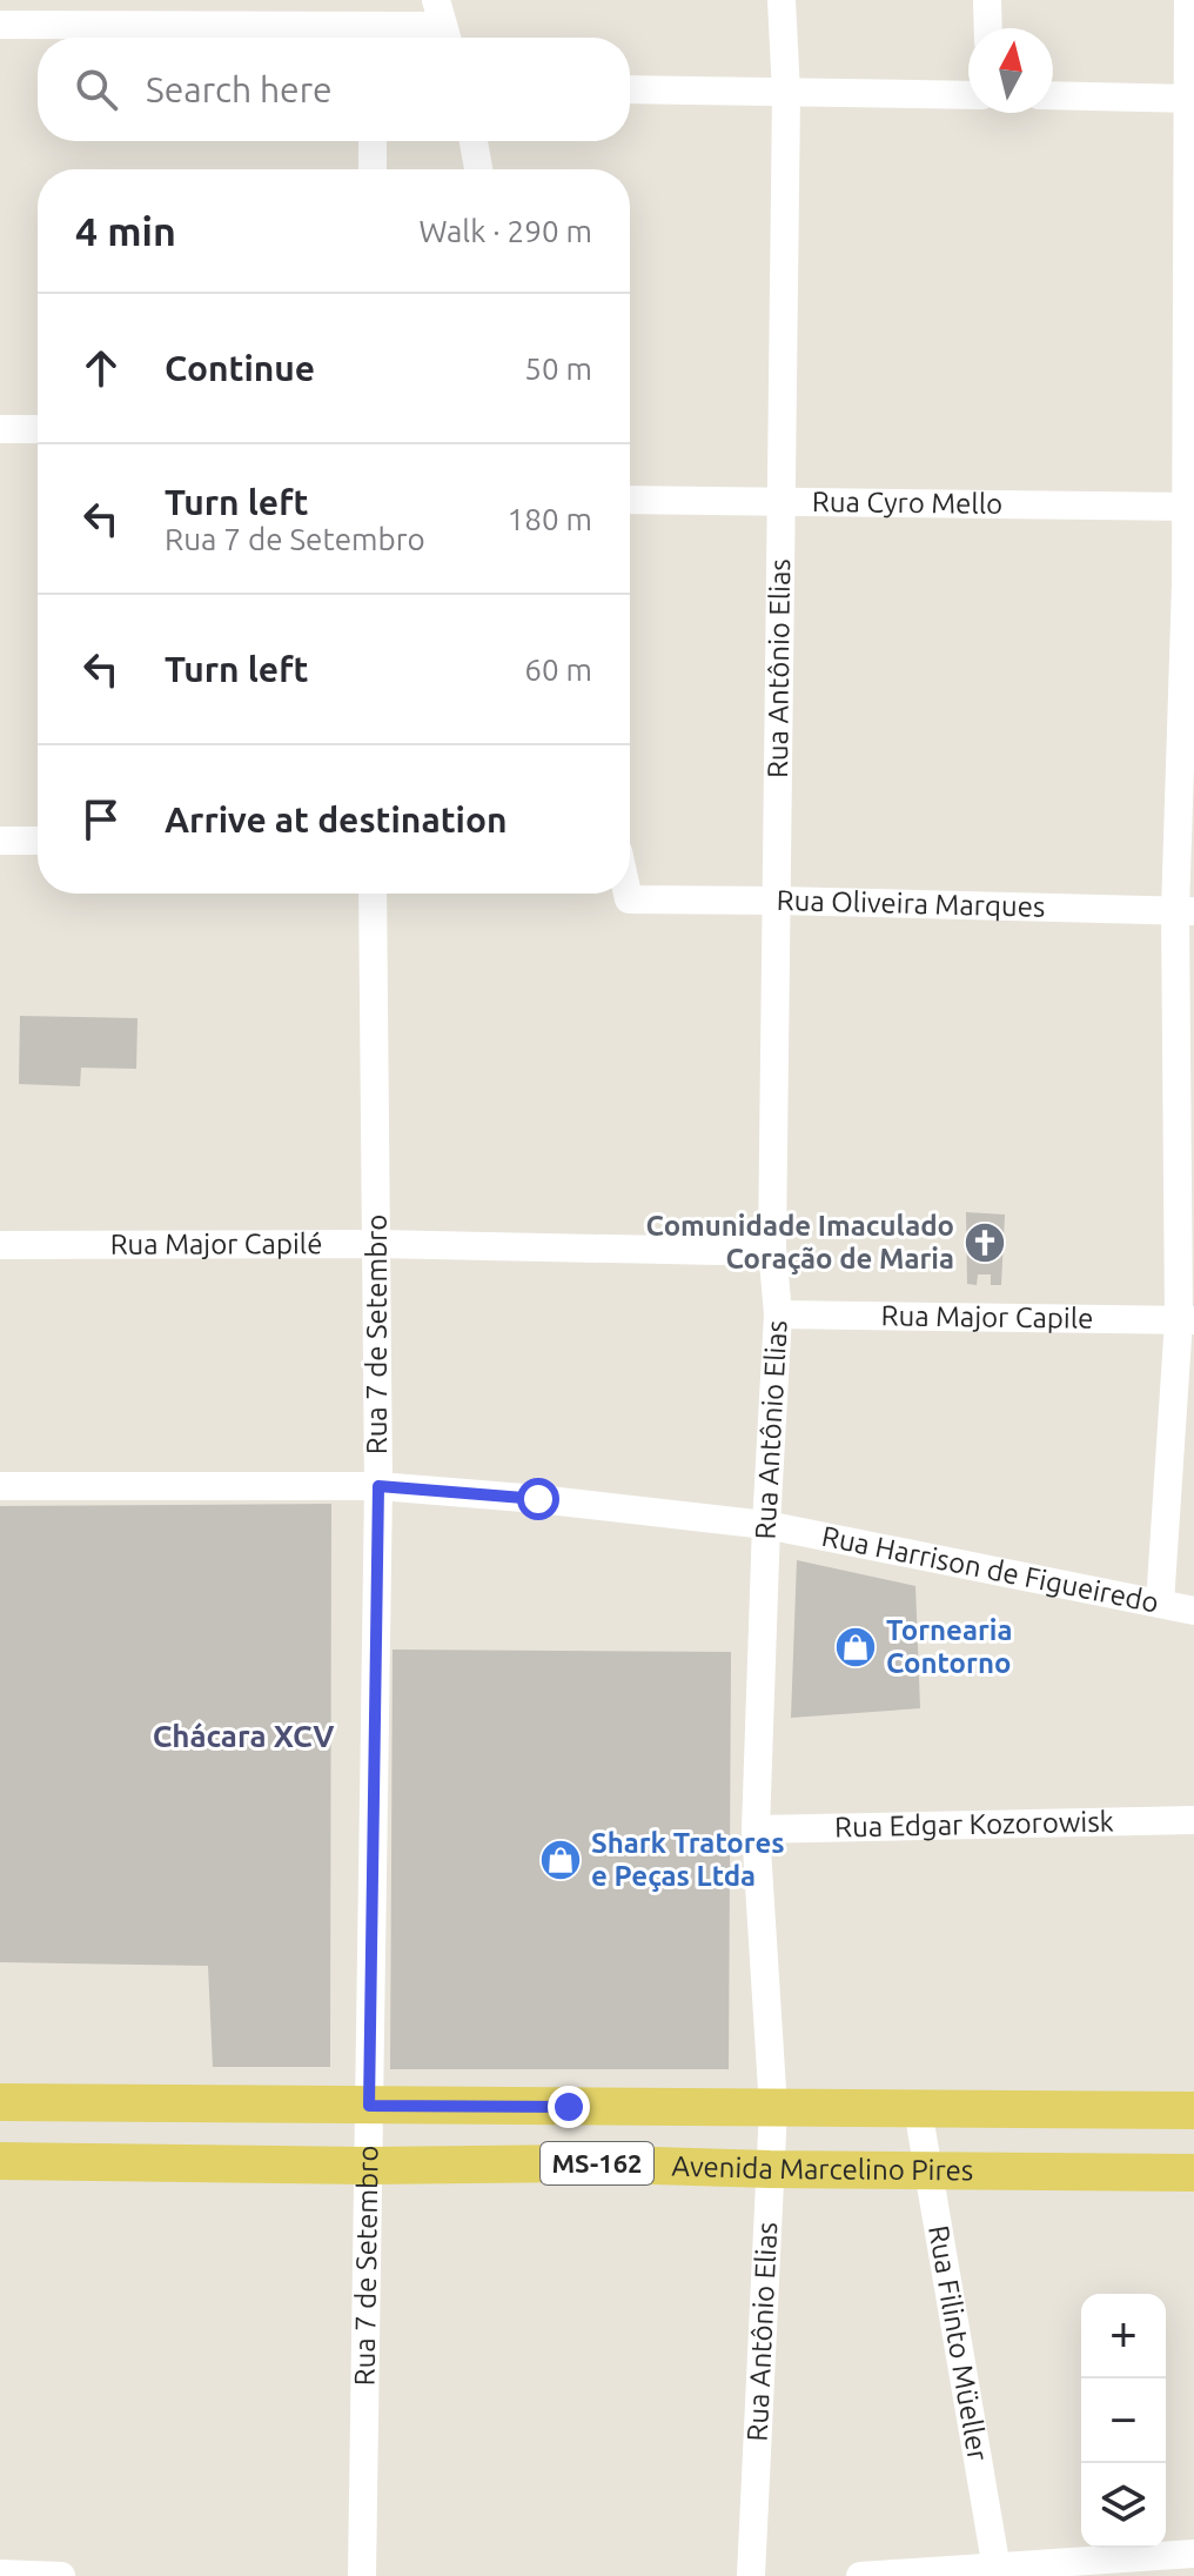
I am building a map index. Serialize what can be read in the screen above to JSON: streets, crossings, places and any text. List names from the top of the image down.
{
  "streets": {
    "main road": ["MS-162", "Avenida Marcelino Pires"],
    "street": [
      "Rua Cyro Mello",
      "Rua Antônio Elias",
      "Rua Oliveira Marques",
      "Rua Major Capilé",
      "Rua Major Capile",
      "Rua 7 de Setembro",
      "Rua Harrison de Figueiredo",
      "Rua Edgar Kozorowisk",
      "Rua Filinto Müeller"
    ]
  },
  "crossings": [
    ["Rua Cyro Mello", "Rua Antônio Elias"],
    ["Rua Antônio Elias", "Rua Oliveira Marques"],
    ["Rua Antônio Elias", "Rua Major Capilé"],
    ["Rua Antônio Elias", "Rua Major Capile"],
    ["Rua Antônio Elias", "Rua Harrison de Figueiredo"],
    ["Rua Antônio Elias", "Rua Edgar Kozorowisk"],
    ["Rua Antônio Elias", "Avenida Marcelino Pires"],
    ["Rua Major Capilé", "Rua 7 de Setembro"],
    ["Rua 7 de Setembro", "Rua Harrison de Figueiredo"],
    ["Rua 7 de Setembro", "Avenida Marcelino Pires"],
    ["Avenida Marcelino Pires", "Rua Filinto Müeller"]
  ],
  "districts": ["Chácara XCV"],
  "places": {
    "church": ["Comunidade Imaculado Coração de Maria"],
    "shop": ["Tornearia Contorno", "Shark Tratores e Peças Ltda"]
  },
  "north": "top",
  "page": {
    "search": "Search here",
    "heading": ["4 min", "Walk · 290 m"],
    "list": [
      ["Continue", "50 m"],
      ["Turn left", "Rua 7 de Setembro", "180 m"],
      ["Turn left", "60 m"],
      "Arrive at destination"
    ],
    "map_buttons": ["+", "−"]
  }
}
